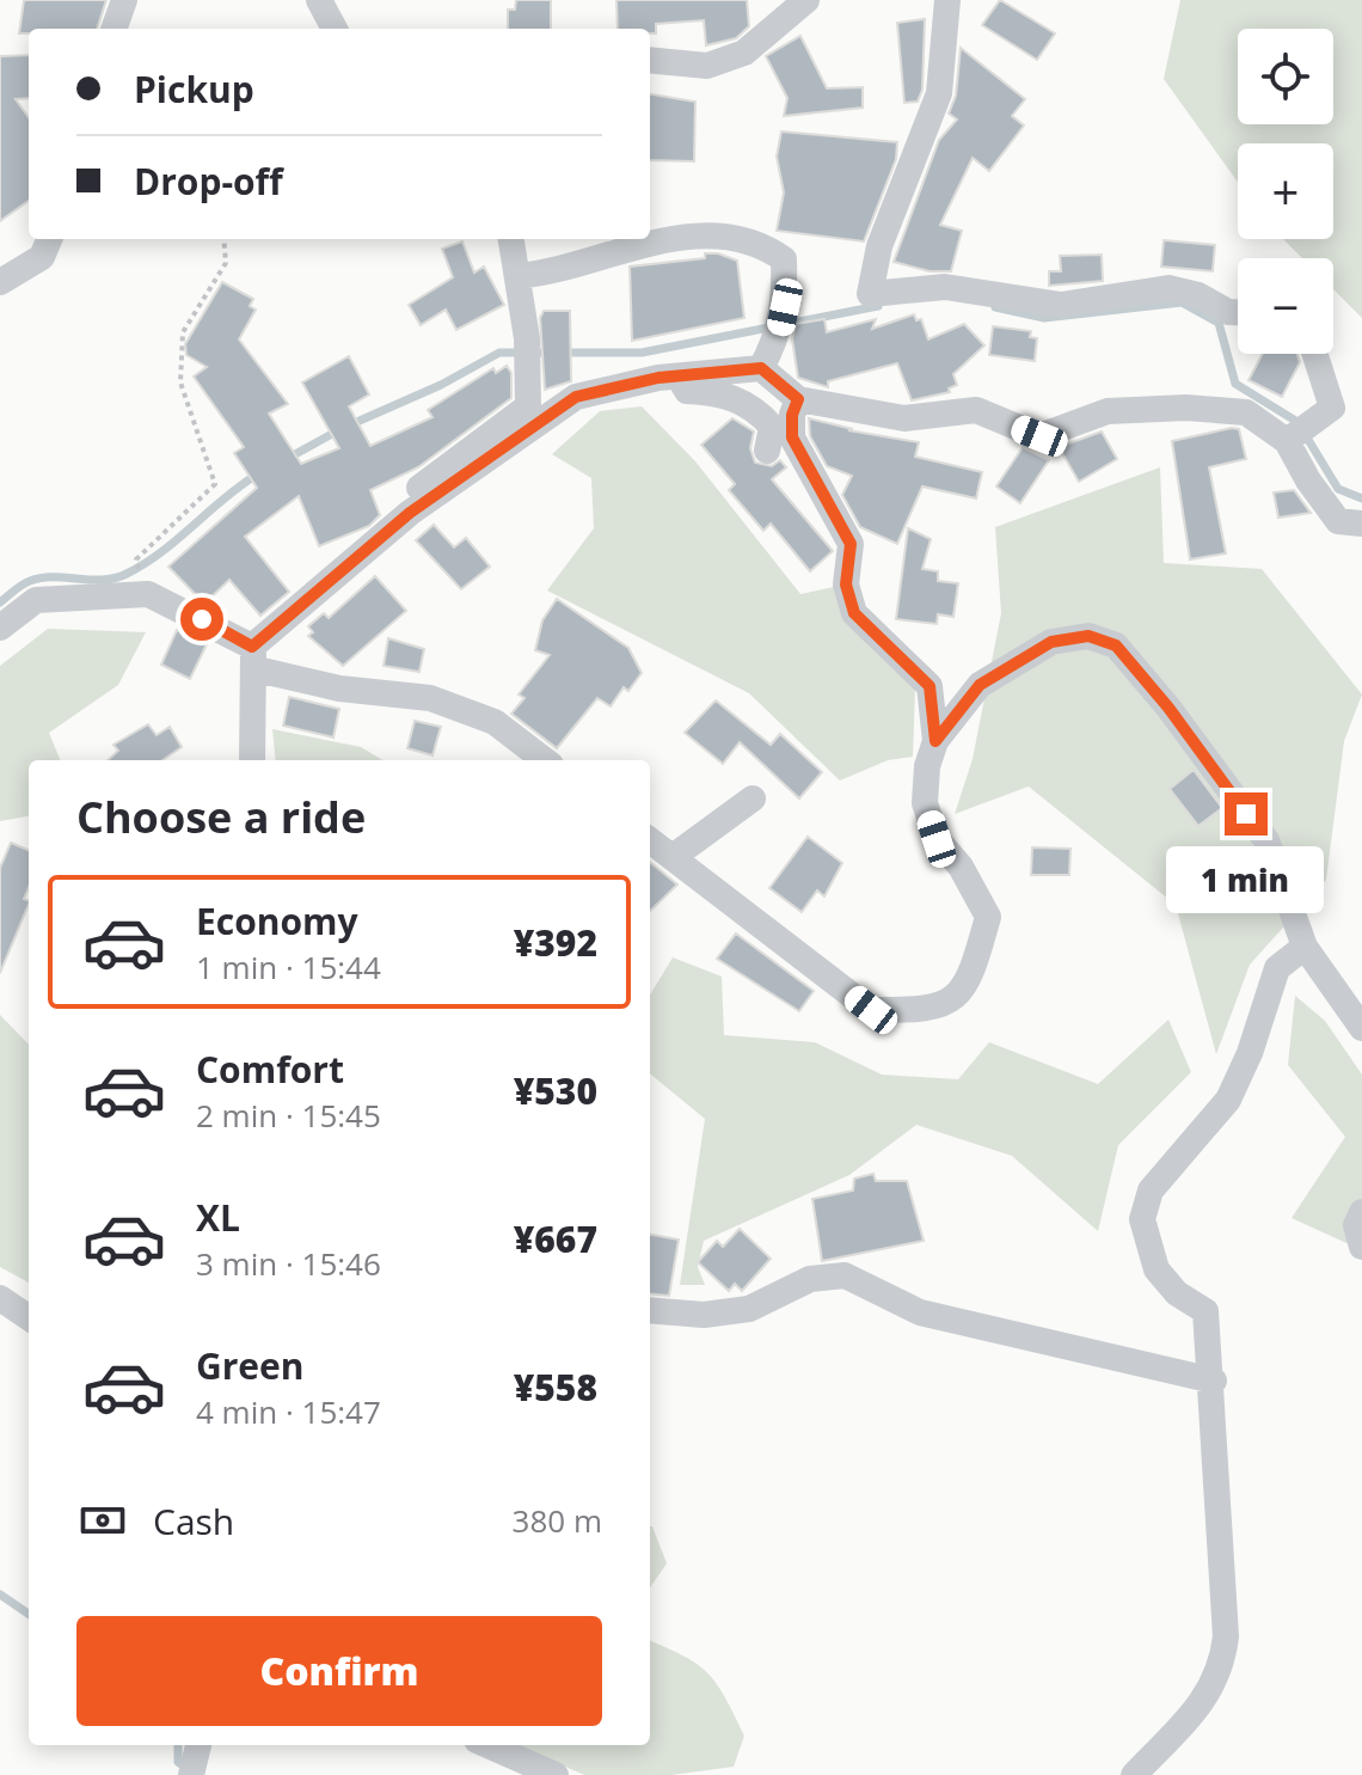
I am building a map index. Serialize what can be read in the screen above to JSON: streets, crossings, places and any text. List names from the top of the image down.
{
  "page": {
    "map_buttons": ["+", "−"],
    "banner": ["Pickup", "Drop-off"],
    "heading": "Choose a ride",
    "bubble": "1 min",
    "list": [
      {
        "name": "Economy",
        "note": "1 min · 15:44",
        "value": "¥392"
      },
      {
        "name": "Comfort",
        "note": "2 min · 15:45",
        "value": "¥530"
      },
      {
        "name": "XL",
        "note": "3 min · 15:46",
        "value": "¥667"
      },
      {
        "name": "Green",
        "note": "4 min · 15:47",
        "value": "¥558"
      }
    ],
    "pay": ["Cash", "380 m"],
    "buttons": "Confirm"
  }
}
